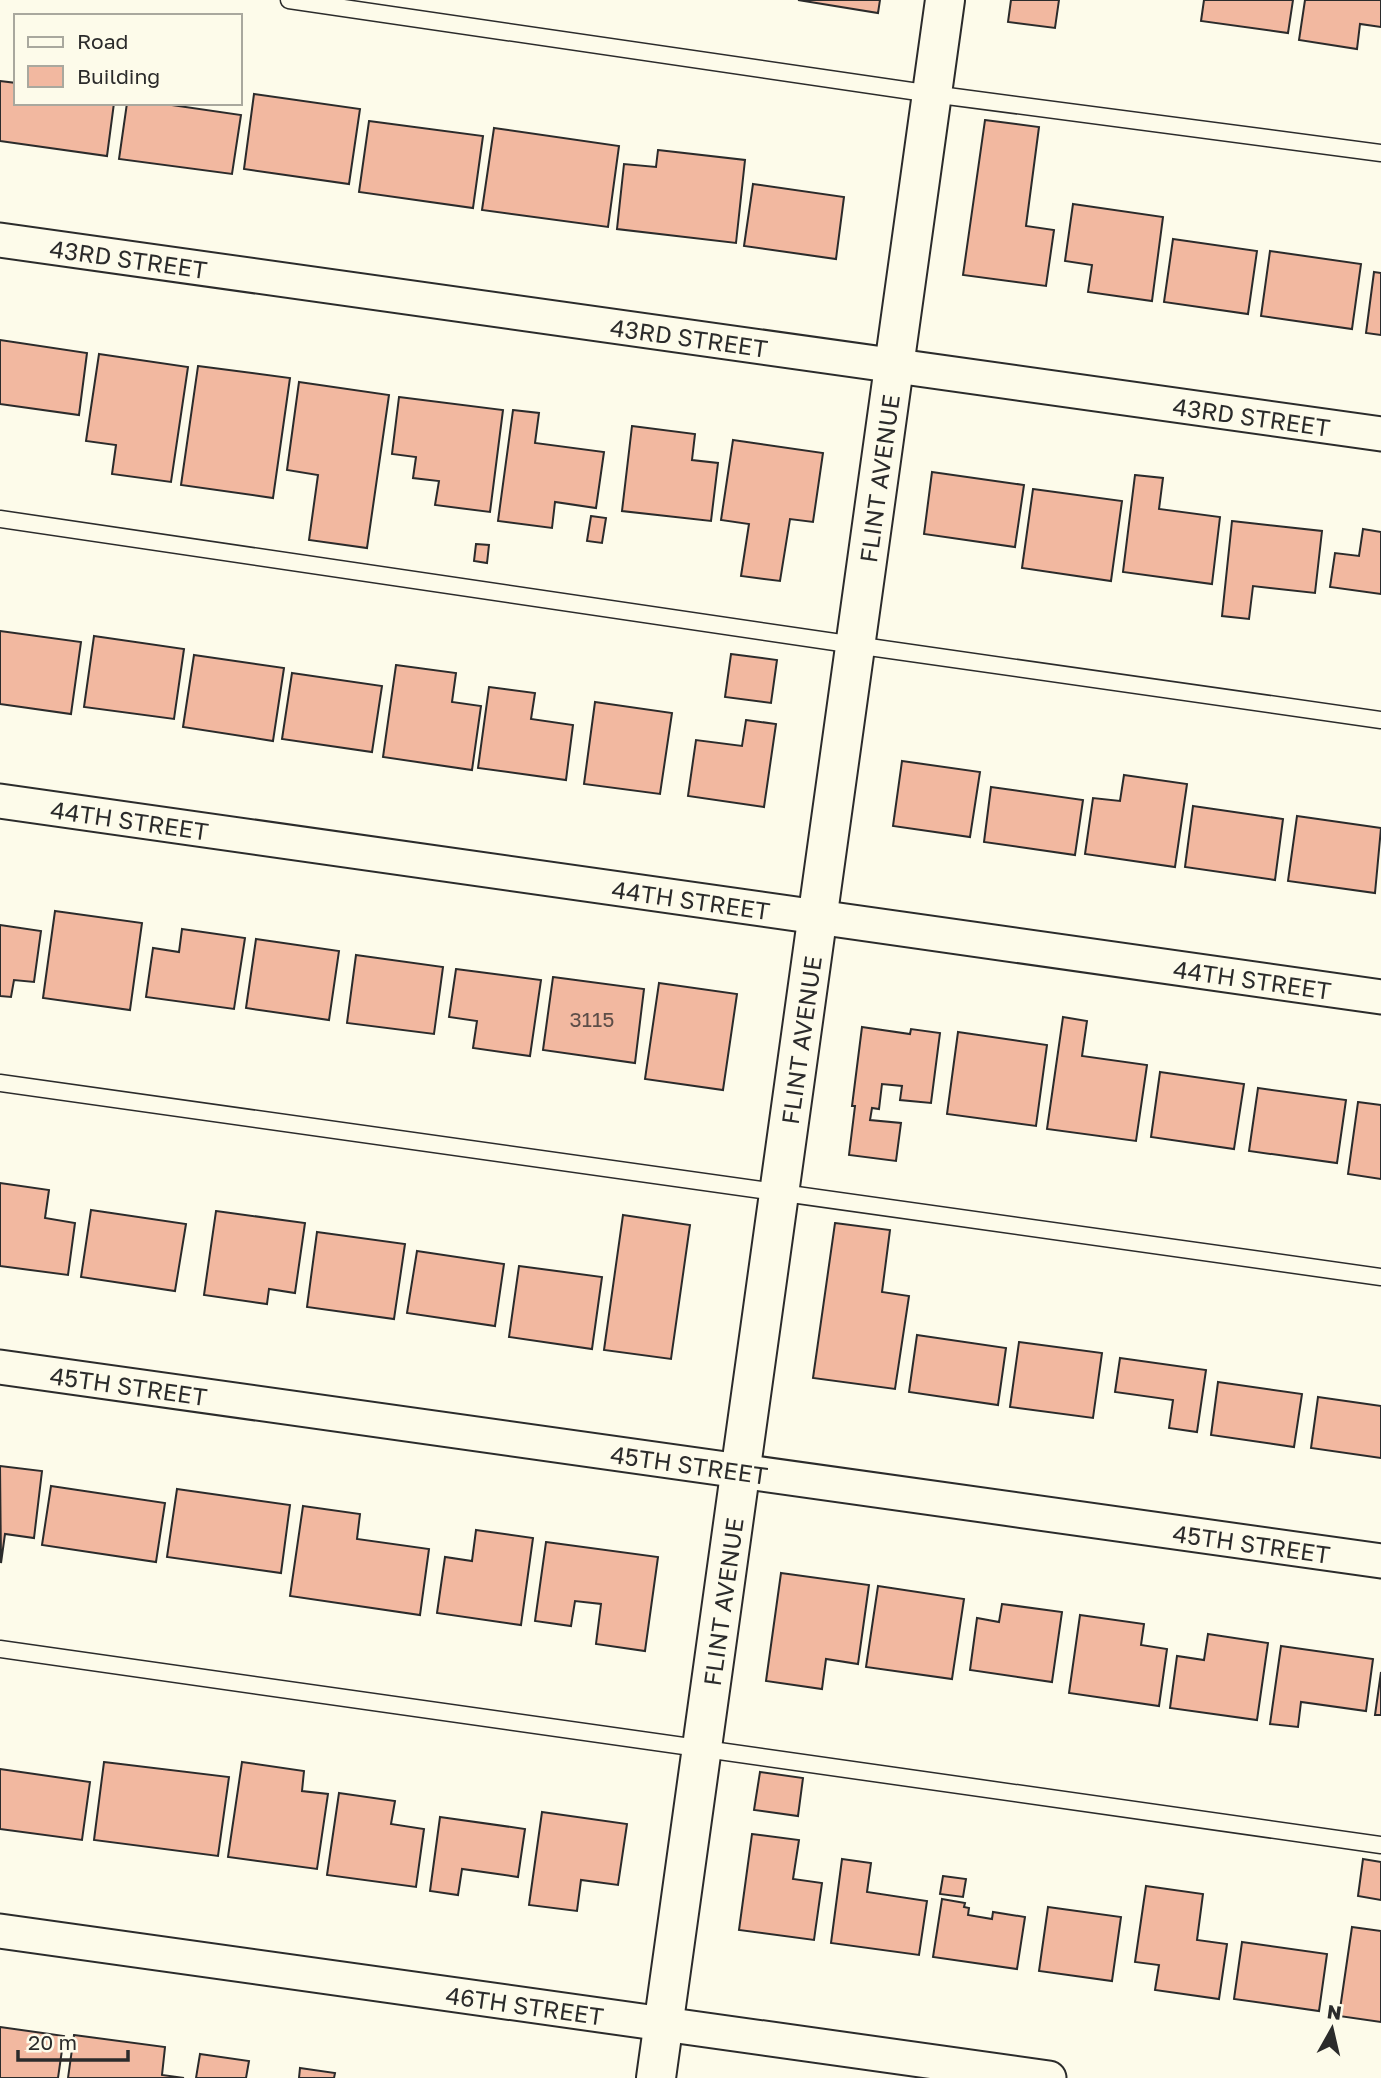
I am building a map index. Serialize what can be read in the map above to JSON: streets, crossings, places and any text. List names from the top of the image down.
{
  "streets": {
    "street": [
      "43RD STREET",
      "FLINT AVENUE",
      "44TH STREET",
      "45TH STREET",
      "46TH STREET"
    ]
  },
  "crossings": [
    ["43RD STREET", "FLINT AVENUE"],
    ["FLINT AVENUE", "44TH STREET"],
    ["FLINT AVENUE", "45TH STREET"],
    ["FLINT AVENUE", "46TH STREET"]
  ],
  "house_numbers": ["3115"],
  "legend": ["Road", "Building"],
  "scale_bar": "20 m",
  "north": "top"
}
